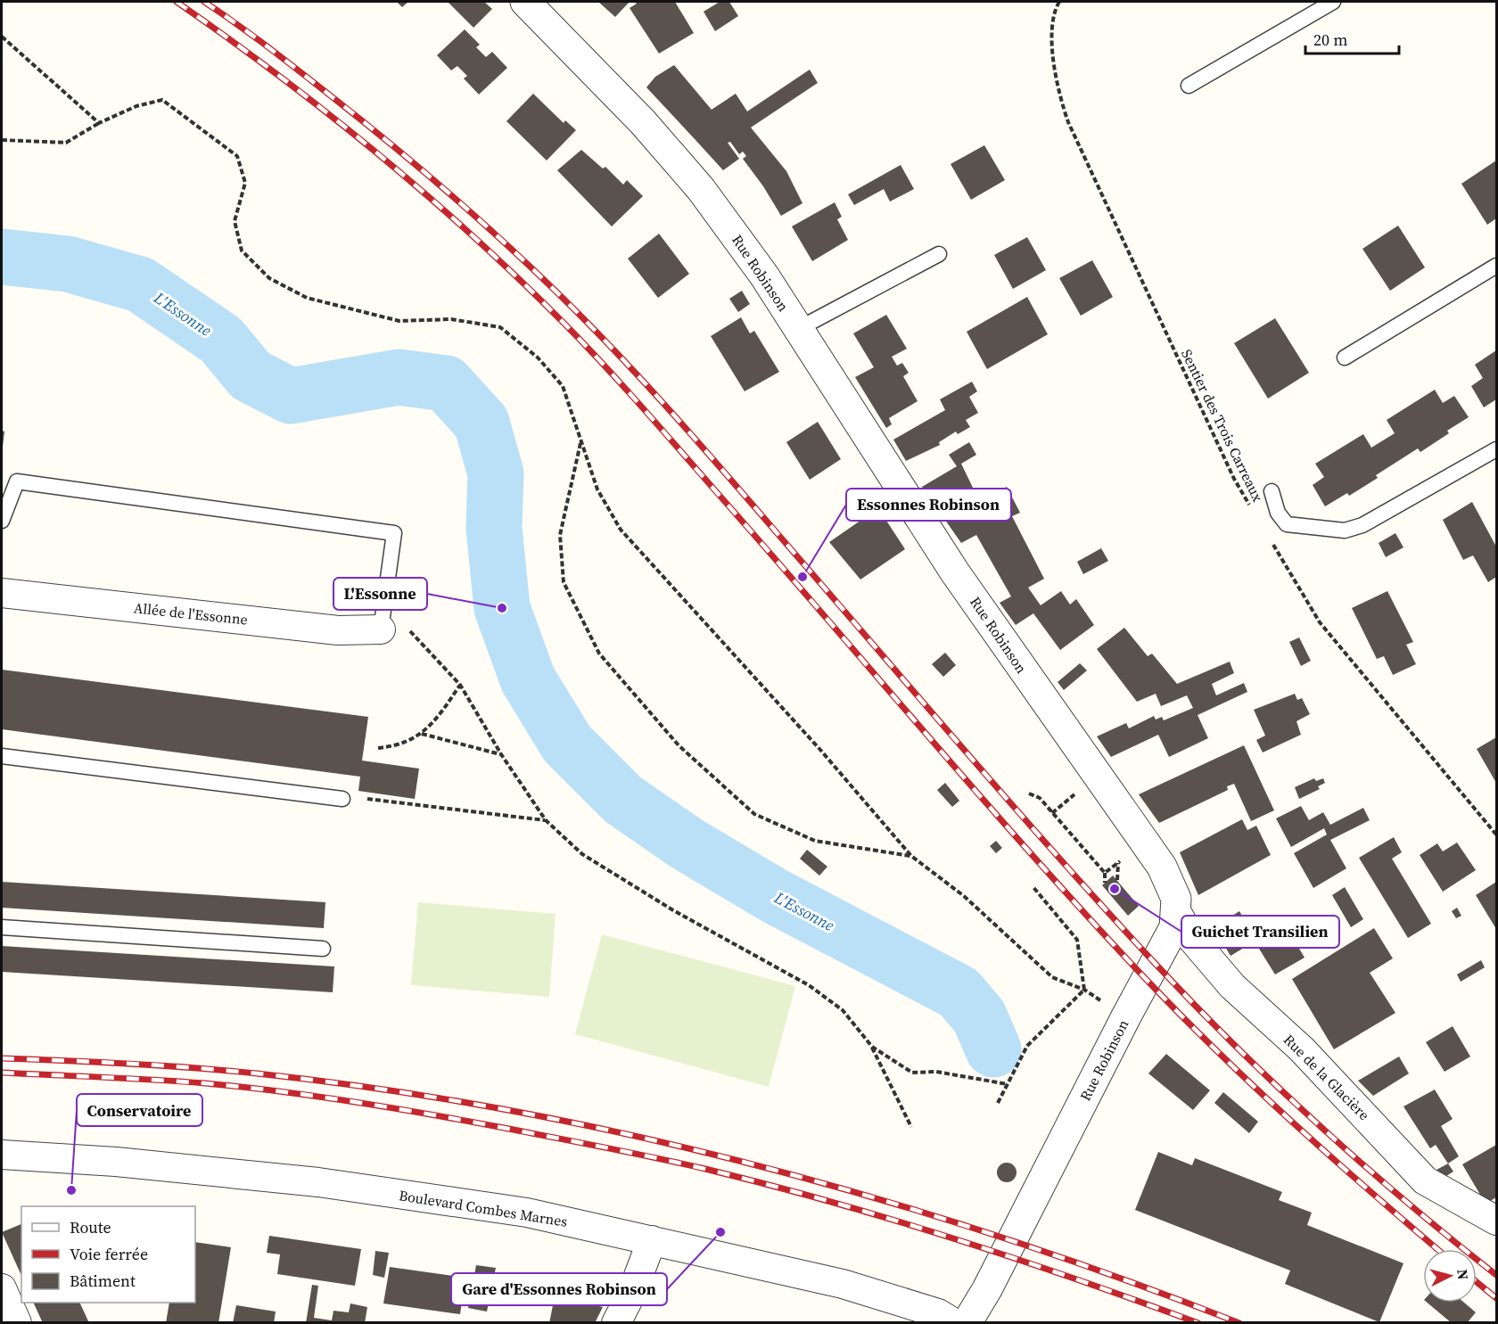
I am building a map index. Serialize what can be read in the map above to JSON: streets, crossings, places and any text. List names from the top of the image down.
{
  "streets": {
    "street": [
      "Rue Robinson",
      "Allée de l'Essonne",
      "Rue de la Glacière",
      "Boulevard Combes Marnes"
    ],
    "path": ["Sentier des Trois Carreaux"]
  },
  "crossings": [
    ["Rue Robinson", "Rue de la Glacière"]
  ],
  "water": ["L'Essonne"],
  "places": [
    "Essonnes Robinson",
    "L'Essonne",
    "Guichet Transilien",
    "Conservatoire",
    "Gare d'Essonnes Robinson"
  ],
  "legend": ["Route", "Voie ferrée", "Bâtiment"],
  "scale_bar": "20 m",
  "north": "right"
}
